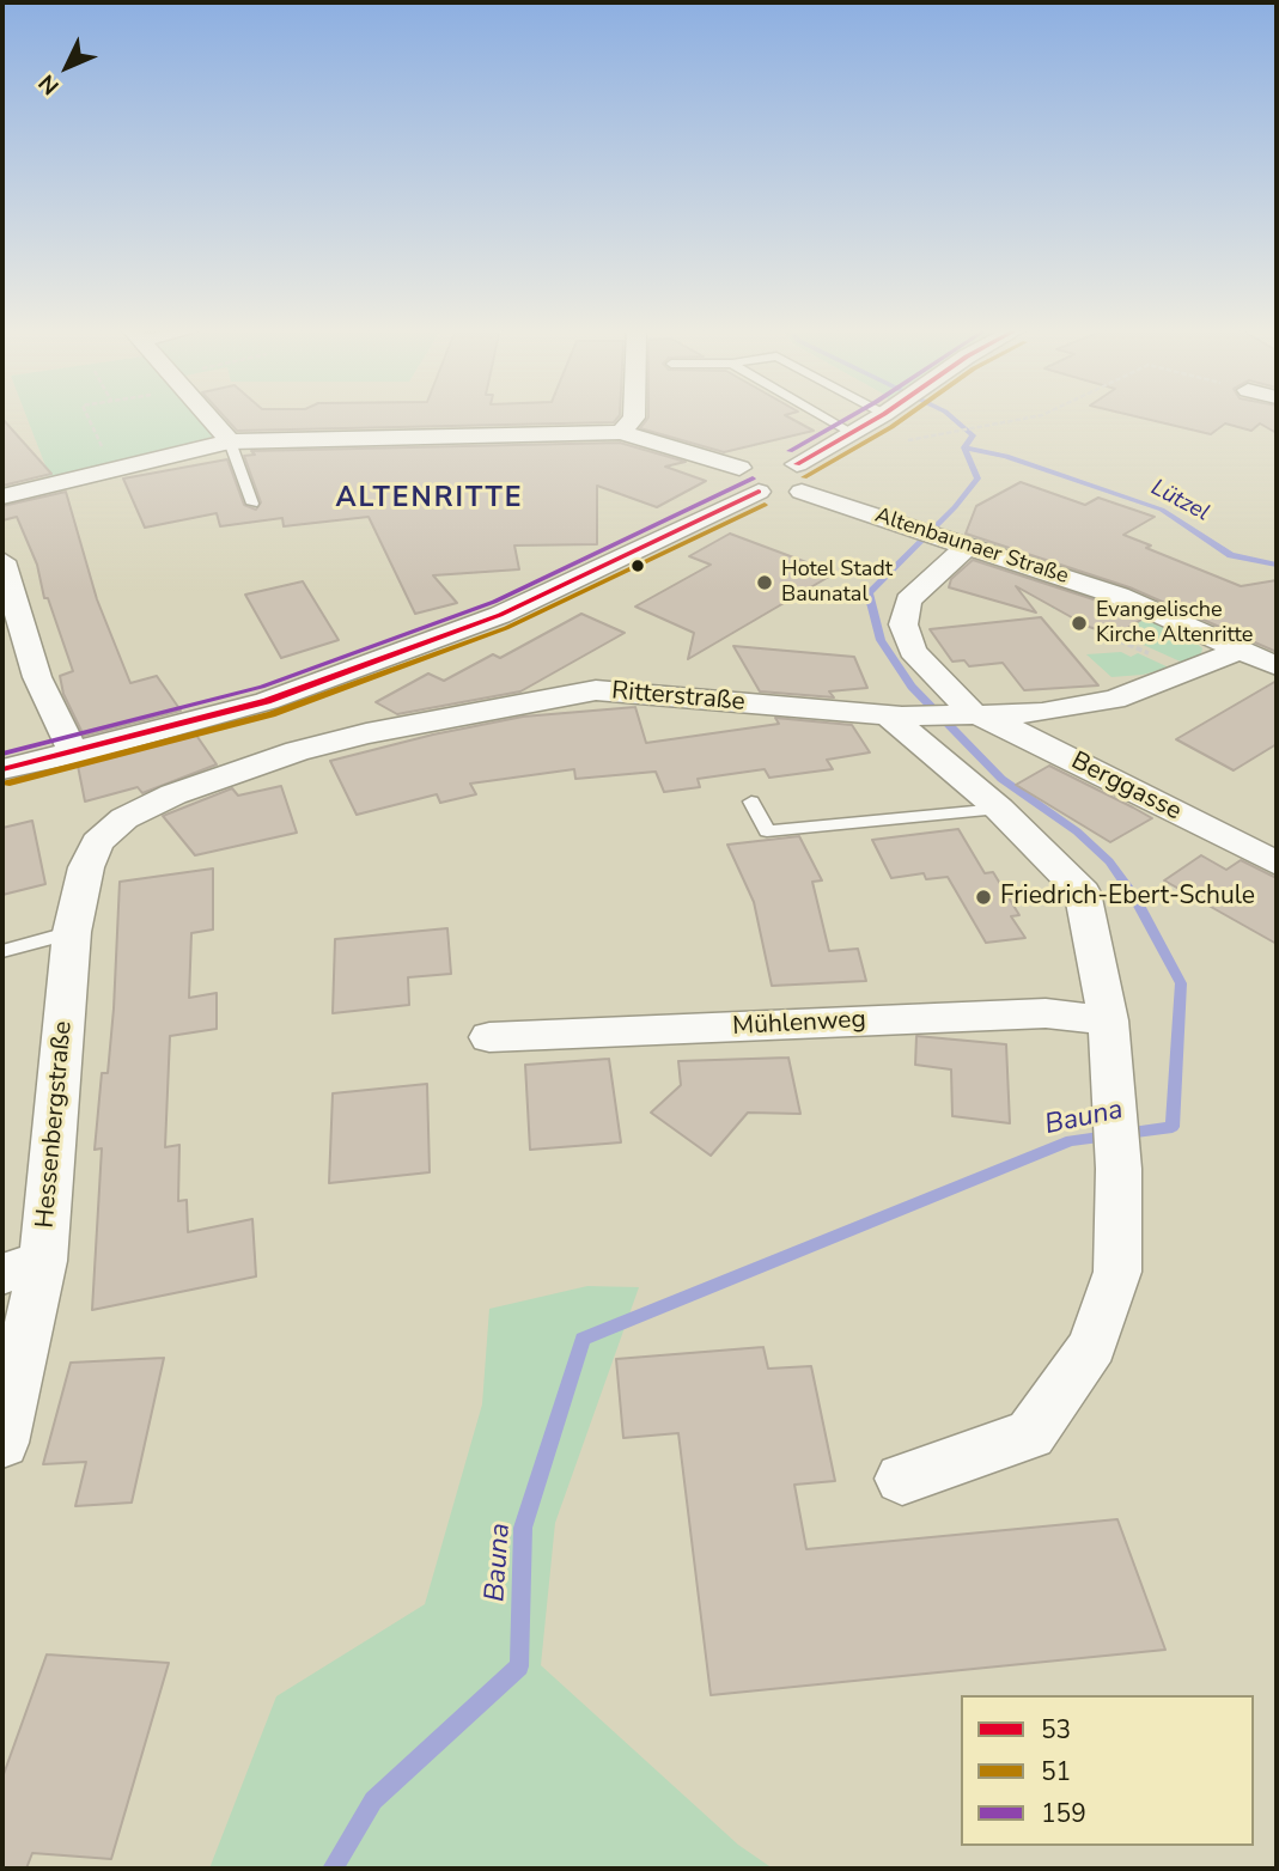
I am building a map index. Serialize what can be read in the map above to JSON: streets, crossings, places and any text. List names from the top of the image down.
{
  "streets": {
    "street": [
      "Altenbaunaer Straße",
      "Ritterstraße",
      "Berggasse",
      "Mühlenweg",
      "Hessenbergstraße"
    ]
  },
  "crossings": [
    ["Altenbaunaer Straße", "Ritterstraße"],
    ["Ritterstraße", "Berggasse"],
    ["Ritterstraße", "Hessenbergstraße"]
  ],
  "districts": ["ALTENRITTE"],
  "water": ["Lützel", "Bauna"],
  "places": ["Hotel Stadt Baunatal", "Evangelische Kirche Altenritte", "Friedrich-Ebert-Schule"],
  "lines": ["transit line 53", "transit line 51", "transit line 159"],
  "legend": ["53", "51", "159"],
  "north": "bottom left"
}
